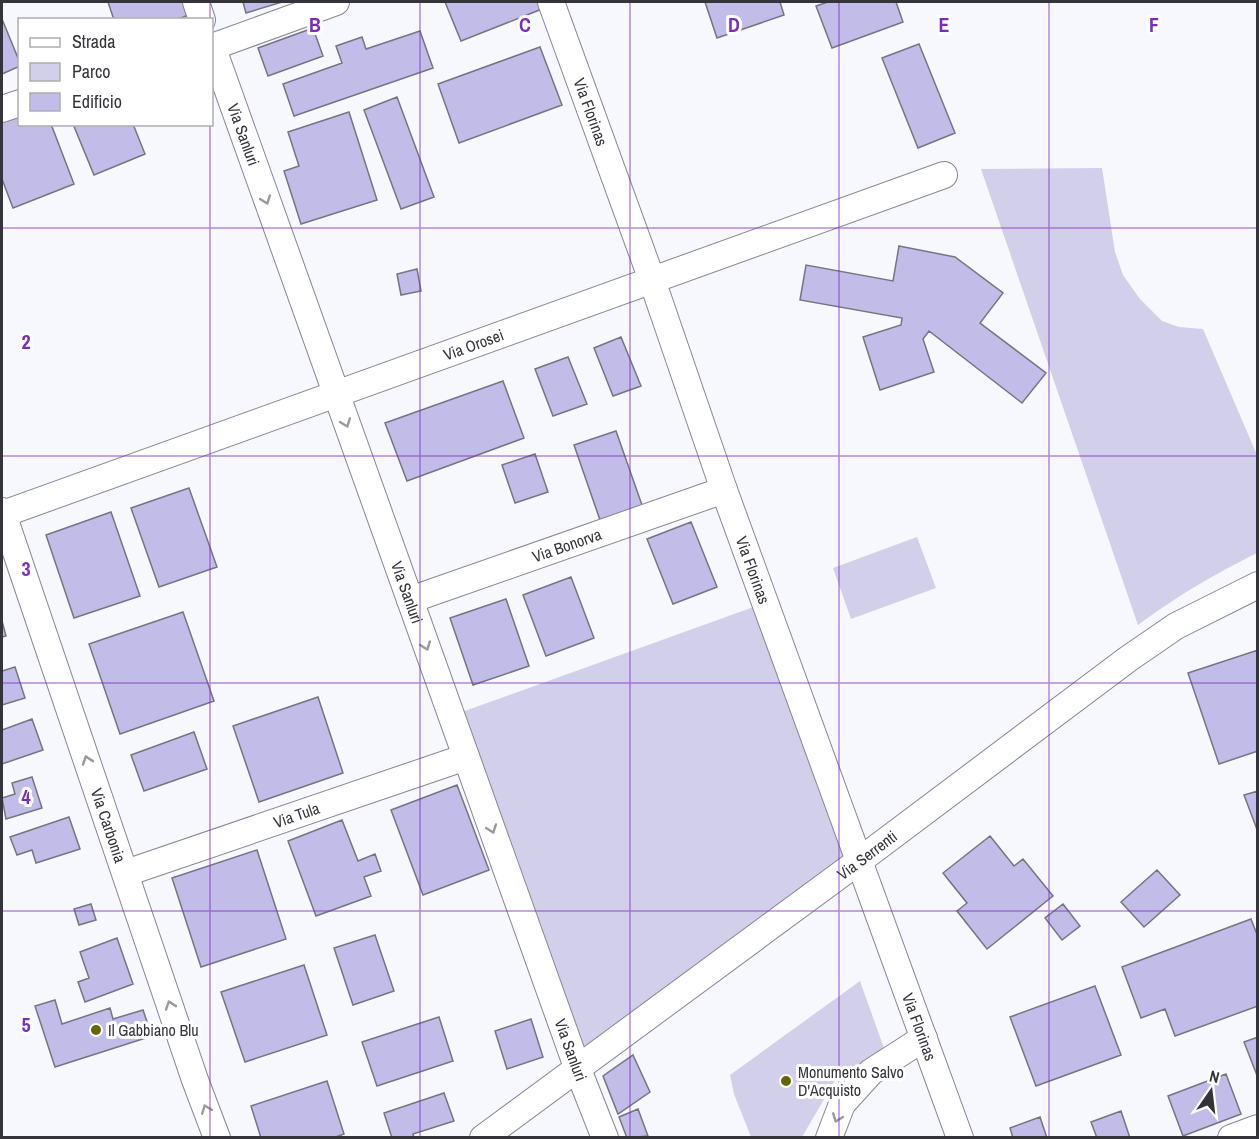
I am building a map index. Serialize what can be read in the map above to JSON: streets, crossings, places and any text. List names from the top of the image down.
{
  "streets": {
    "street": [
      "Via Florinas",
      "Via Sanluri",
      "Via Orosei",
      "Via Bonorva",
      "Via Tula",
      "Via Carbonia",
      "Via Serrenti"
    ]
  },
  "crossings": [
    ["Via Florinas", "Via Orosei"],
    ["Via Florinas", "Via Bonorva"],
    ["Via Florinas", "Via Serrenti"],
    ["Via Sanluri", "Via Orosei"],
    ["Via Sanluri", "Via Bonorva"],
    ["Via Sanluri", "Via Tula"],
    ["Via Sanluri", "Via Serrenti"],
    ["Via Orosei", "Via Carbonia"],
    ["Via Tula", "Via Carbonia"]
  ],
  "one_way": ["Via Sanluri", "Via Carbonia"],
  "places": ["Il Gabbiano Blu", "Monumento Salvo D'Acquisto"],
  "legend": ["Strada", "Parco", "Edificio"],
  "north": "top",
  "grid": {
    "columns": [
      "B",
      "C",
      "D",
      "E",
      "F"
    ],
    "rows": [
      "2",
      "3",
      "4",
      "5"
    ]
  }
}
